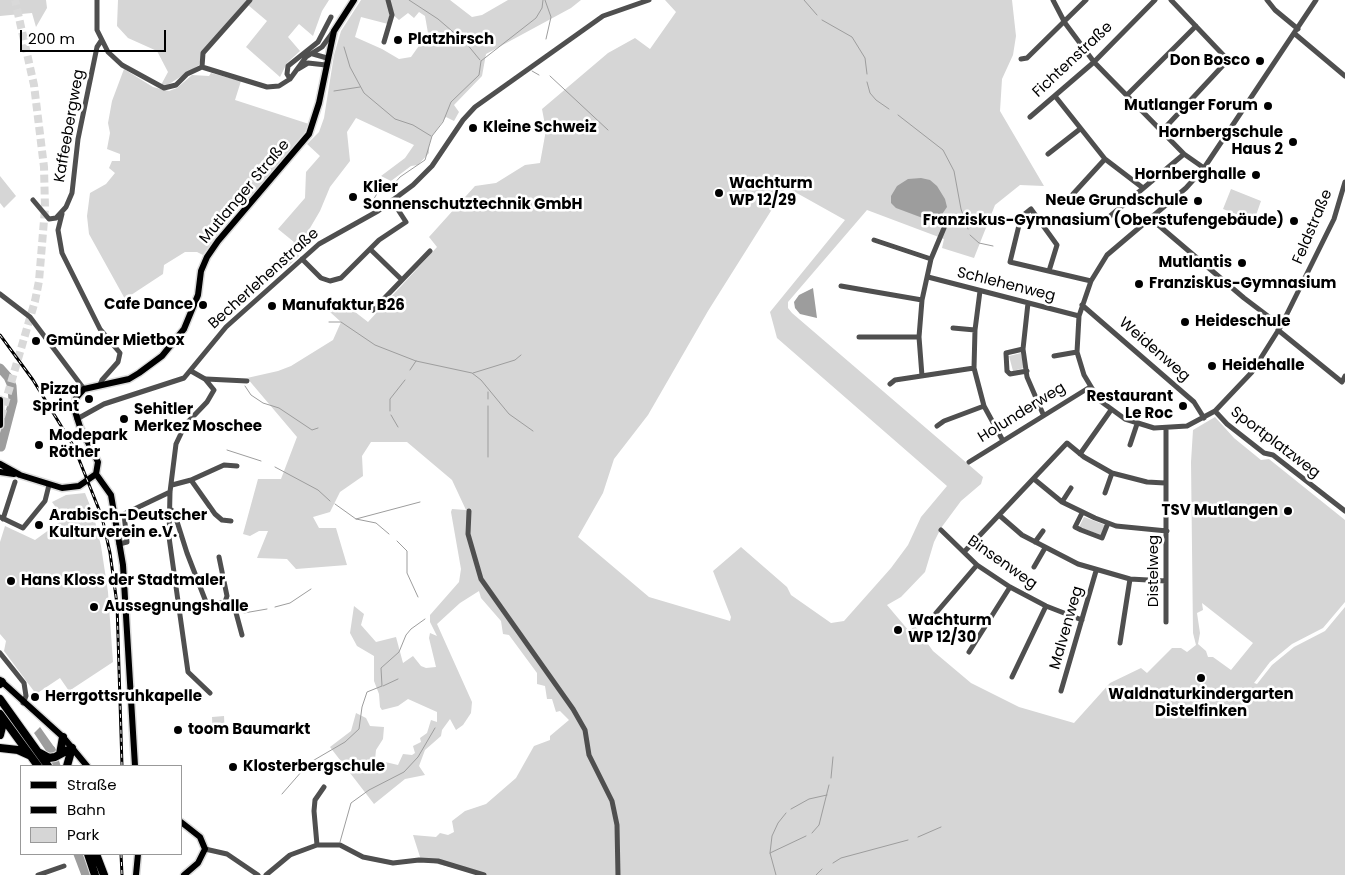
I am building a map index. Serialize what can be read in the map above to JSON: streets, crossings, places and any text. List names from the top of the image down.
{
  "streets": {
    "main road": ["Mutlanger Straße"],
    "street": [
      "Fichtenstraße",
      "Kaffeebergweg",
      "Feldstraße",
      "Becherlehenstraße",
      "Schlehenweg",
      "Weidenweg",
      "Holunderweg",
      "Sportplatzweg",
      "Binsenweg",
      "Distelweg",
      "Malvenweg"
    ]
  },
  "crossings": [
    ["Kaffeebergweg", "Mutlanger Straße"],
    ["Feldstraße", "Schlehenweg"],
    ["Feldstraße", "Weidenweg"],
    ["Feldstraße", "Holunderweg"],
    ["Feldstraße", "Sportplatzweg"],
    ["Feldstraße", "Distelweg"],
    ["Binsenweg", "Malvenweg"]
  ],
  "places": [
    "Platzhirsch",
    "Don Bosco",
    "Mutlanger Forum",
    "Kleine Schweiz",
    "Hornbergschule Haus 2",
    "Hornberghalle",
    "Wachturm WP 12/29",
    "Klier Sonnenschutztechnik GmbH",
    "Neue Grundschule",
    "Franziskus-Gymnasium (Oberstufengebäude)",
    "Mutlantis",
    "Franziskus-Gymnasium",
    "Cafe Dance",
    "Manufaktur B26",
    "Heideschule",
    "Gmünder Mietbox",
    "Heidehalle",
    "Pizza Sprint",
    "Restaurant Le Roc",
    "Sehitler Merkez Moschee",
    "Modepark Röther",
    "TSV Mutlangen",
    "Arabisch-Deutscher Kulturverein e.V.",
    "Hans Kloss der Stadtmaler",
    "Aussegnungshalle",
    "Wachturm WP 12/30",
    "Waldnaturkindergarten Distelfinken",
    "Herrgottsruhkapelle",
    "toom Baumarkt",
    "Klosterbergschule"
  ],
  "legend": ["Straße", "Bahn", "Park"],
  "scale_bar": "200 m"
}
